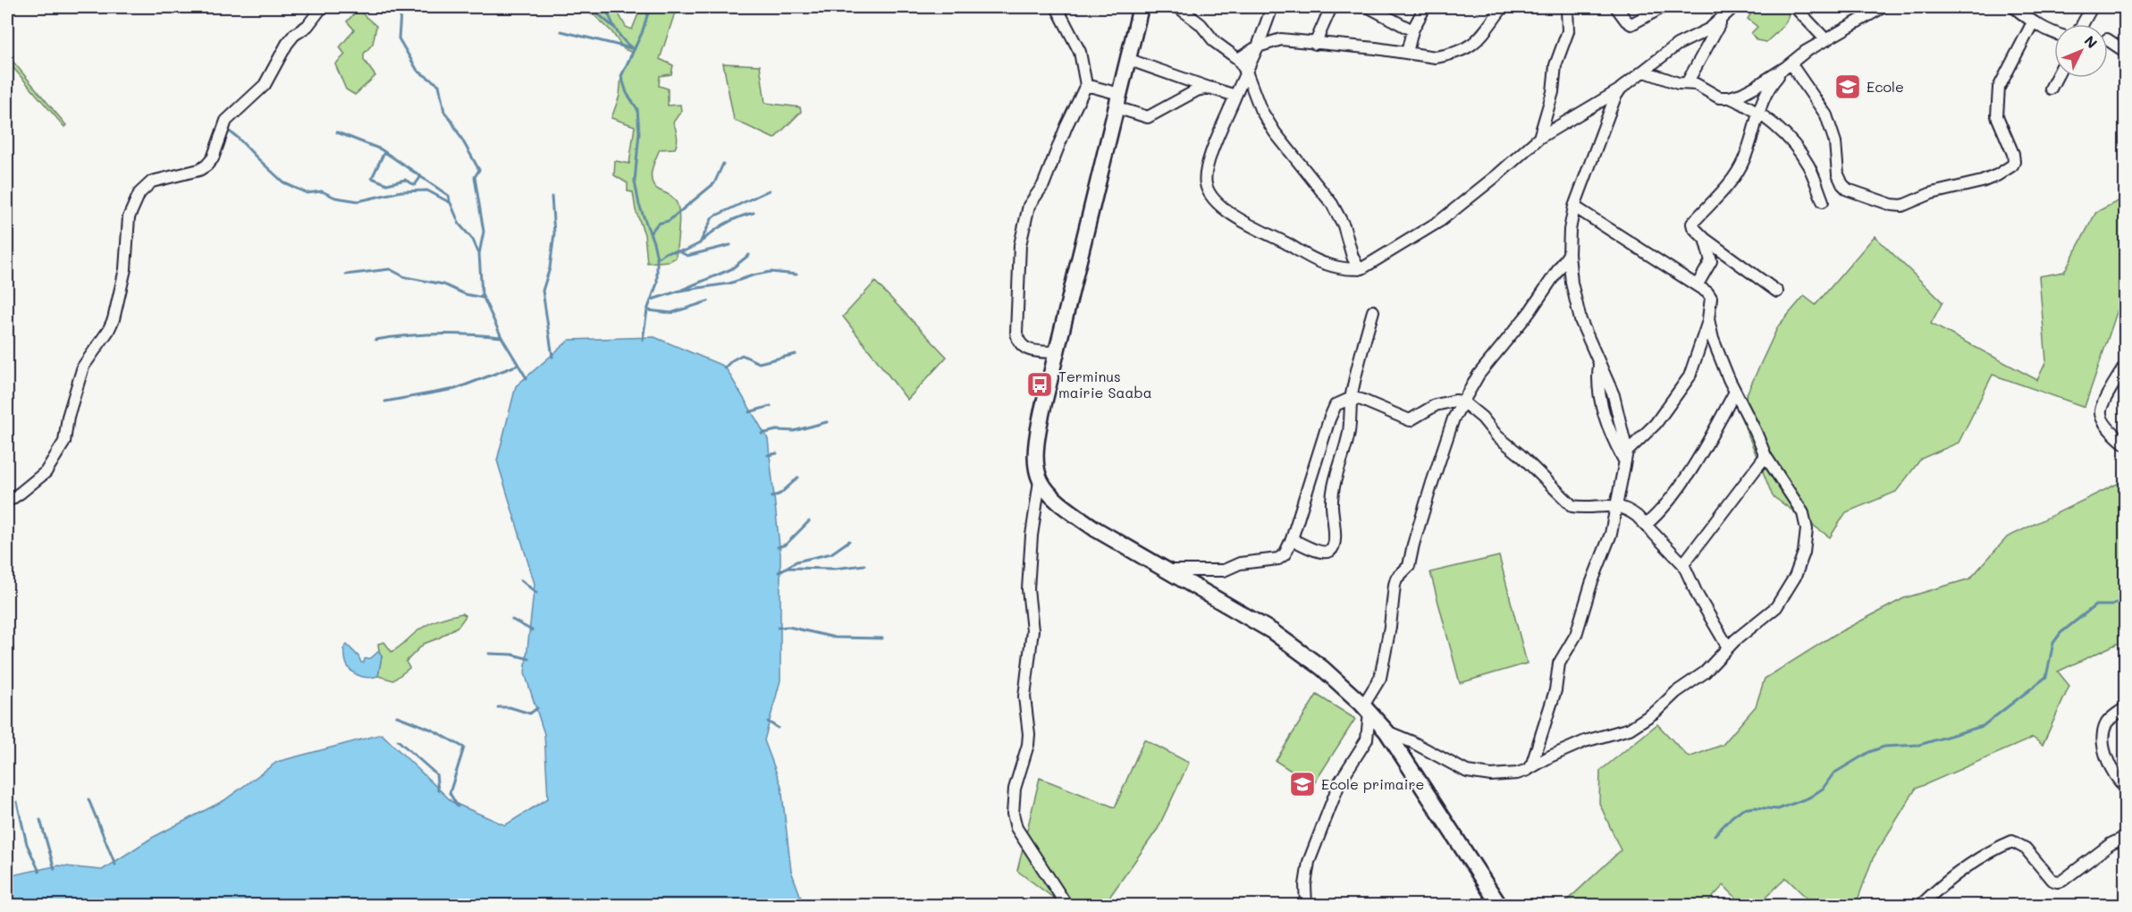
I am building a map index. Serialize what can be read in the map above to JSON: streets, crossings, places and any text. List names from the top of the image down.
{
  "places": {
    "school or university": ["Ecole", "Ecole primaire"],
    "bus stop": ["Terminus mairie Saaba"]
  },
  "north": "top right"
}
